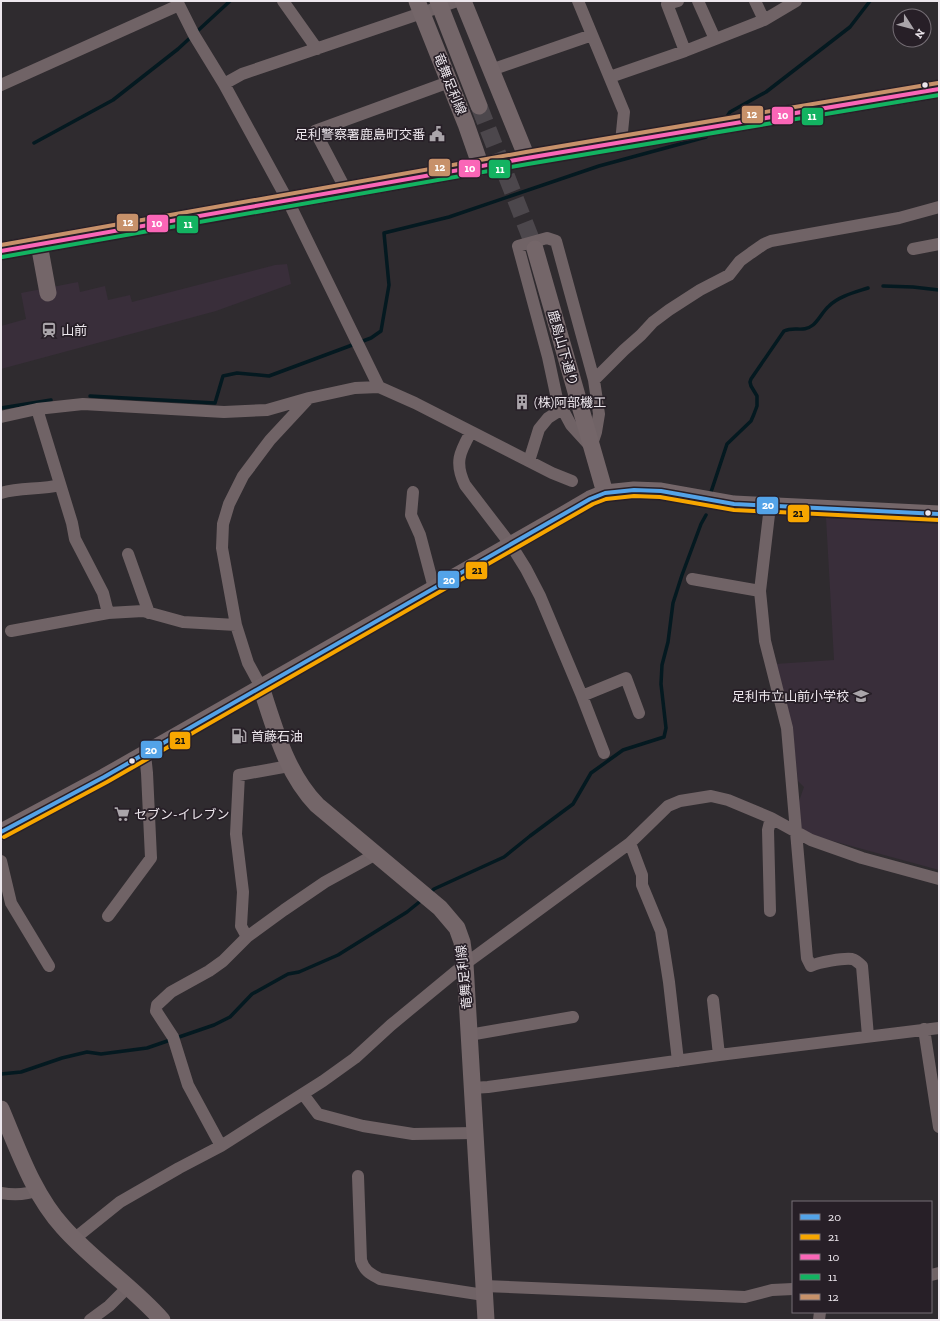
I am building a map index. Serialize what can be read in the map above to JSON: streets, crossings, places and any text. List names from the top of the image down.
{
  "streets": {
    "main road": ["竜舞足利線", "鹿島山下通り"]
  },
  "places": {
    "public building": ["足利警察署鹿島町交番"],
    "station": ["山前"],
    "building": ["(株)阿部機工"],
    "school or university": ["足利市立山前小学校"],
    "fuel station": ["首藤石油"],
    "supermarket": ["セブン-イレブン"]
  },
  "lines": [
    "transit line 12",
    "transit line 10",
    "transit line 11",
    "transit line 20",
    "transit line 21"
  ],
  "legend": [
    "20",
    "21",
    "10",
    "11",
    "12"
  ],
  "north": "bottom right"
}
